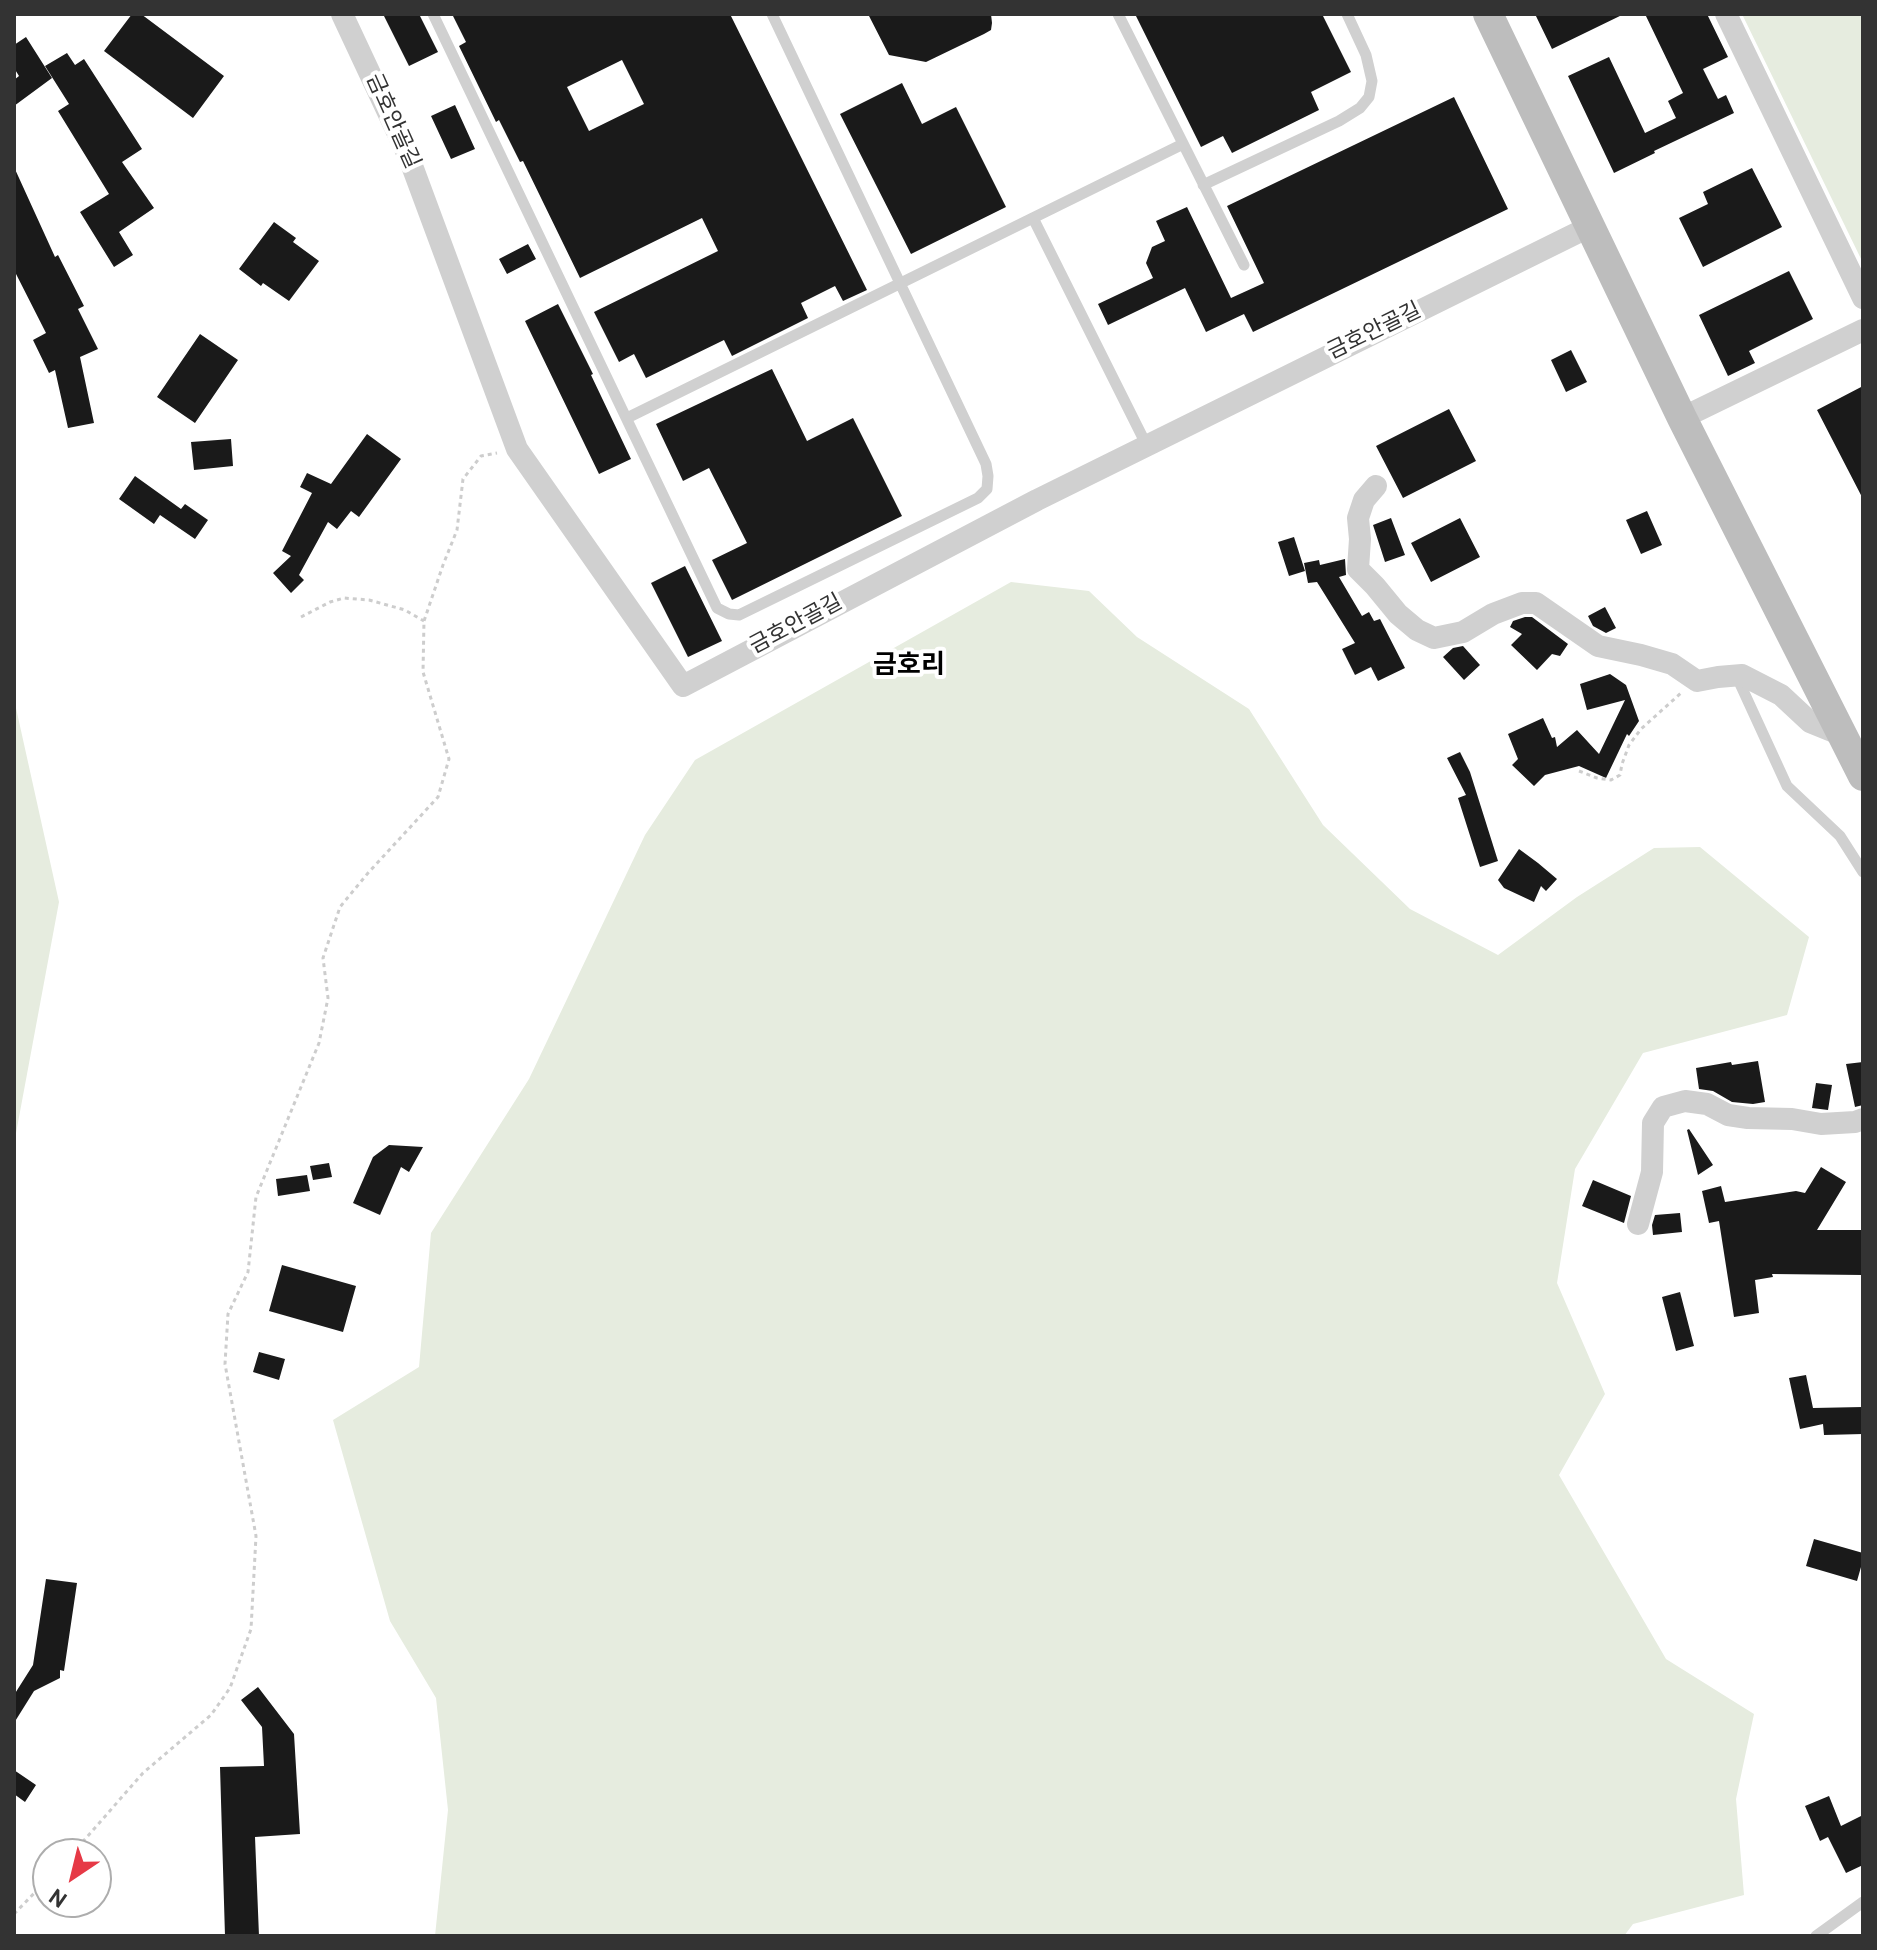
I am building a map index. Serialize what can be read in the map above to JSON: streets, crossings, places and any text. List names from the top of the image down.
{
  "streets": {
    "street": ["금호안골길"]
  },
  "districts": ["금호리"],
  "north": "bottom left"
}
